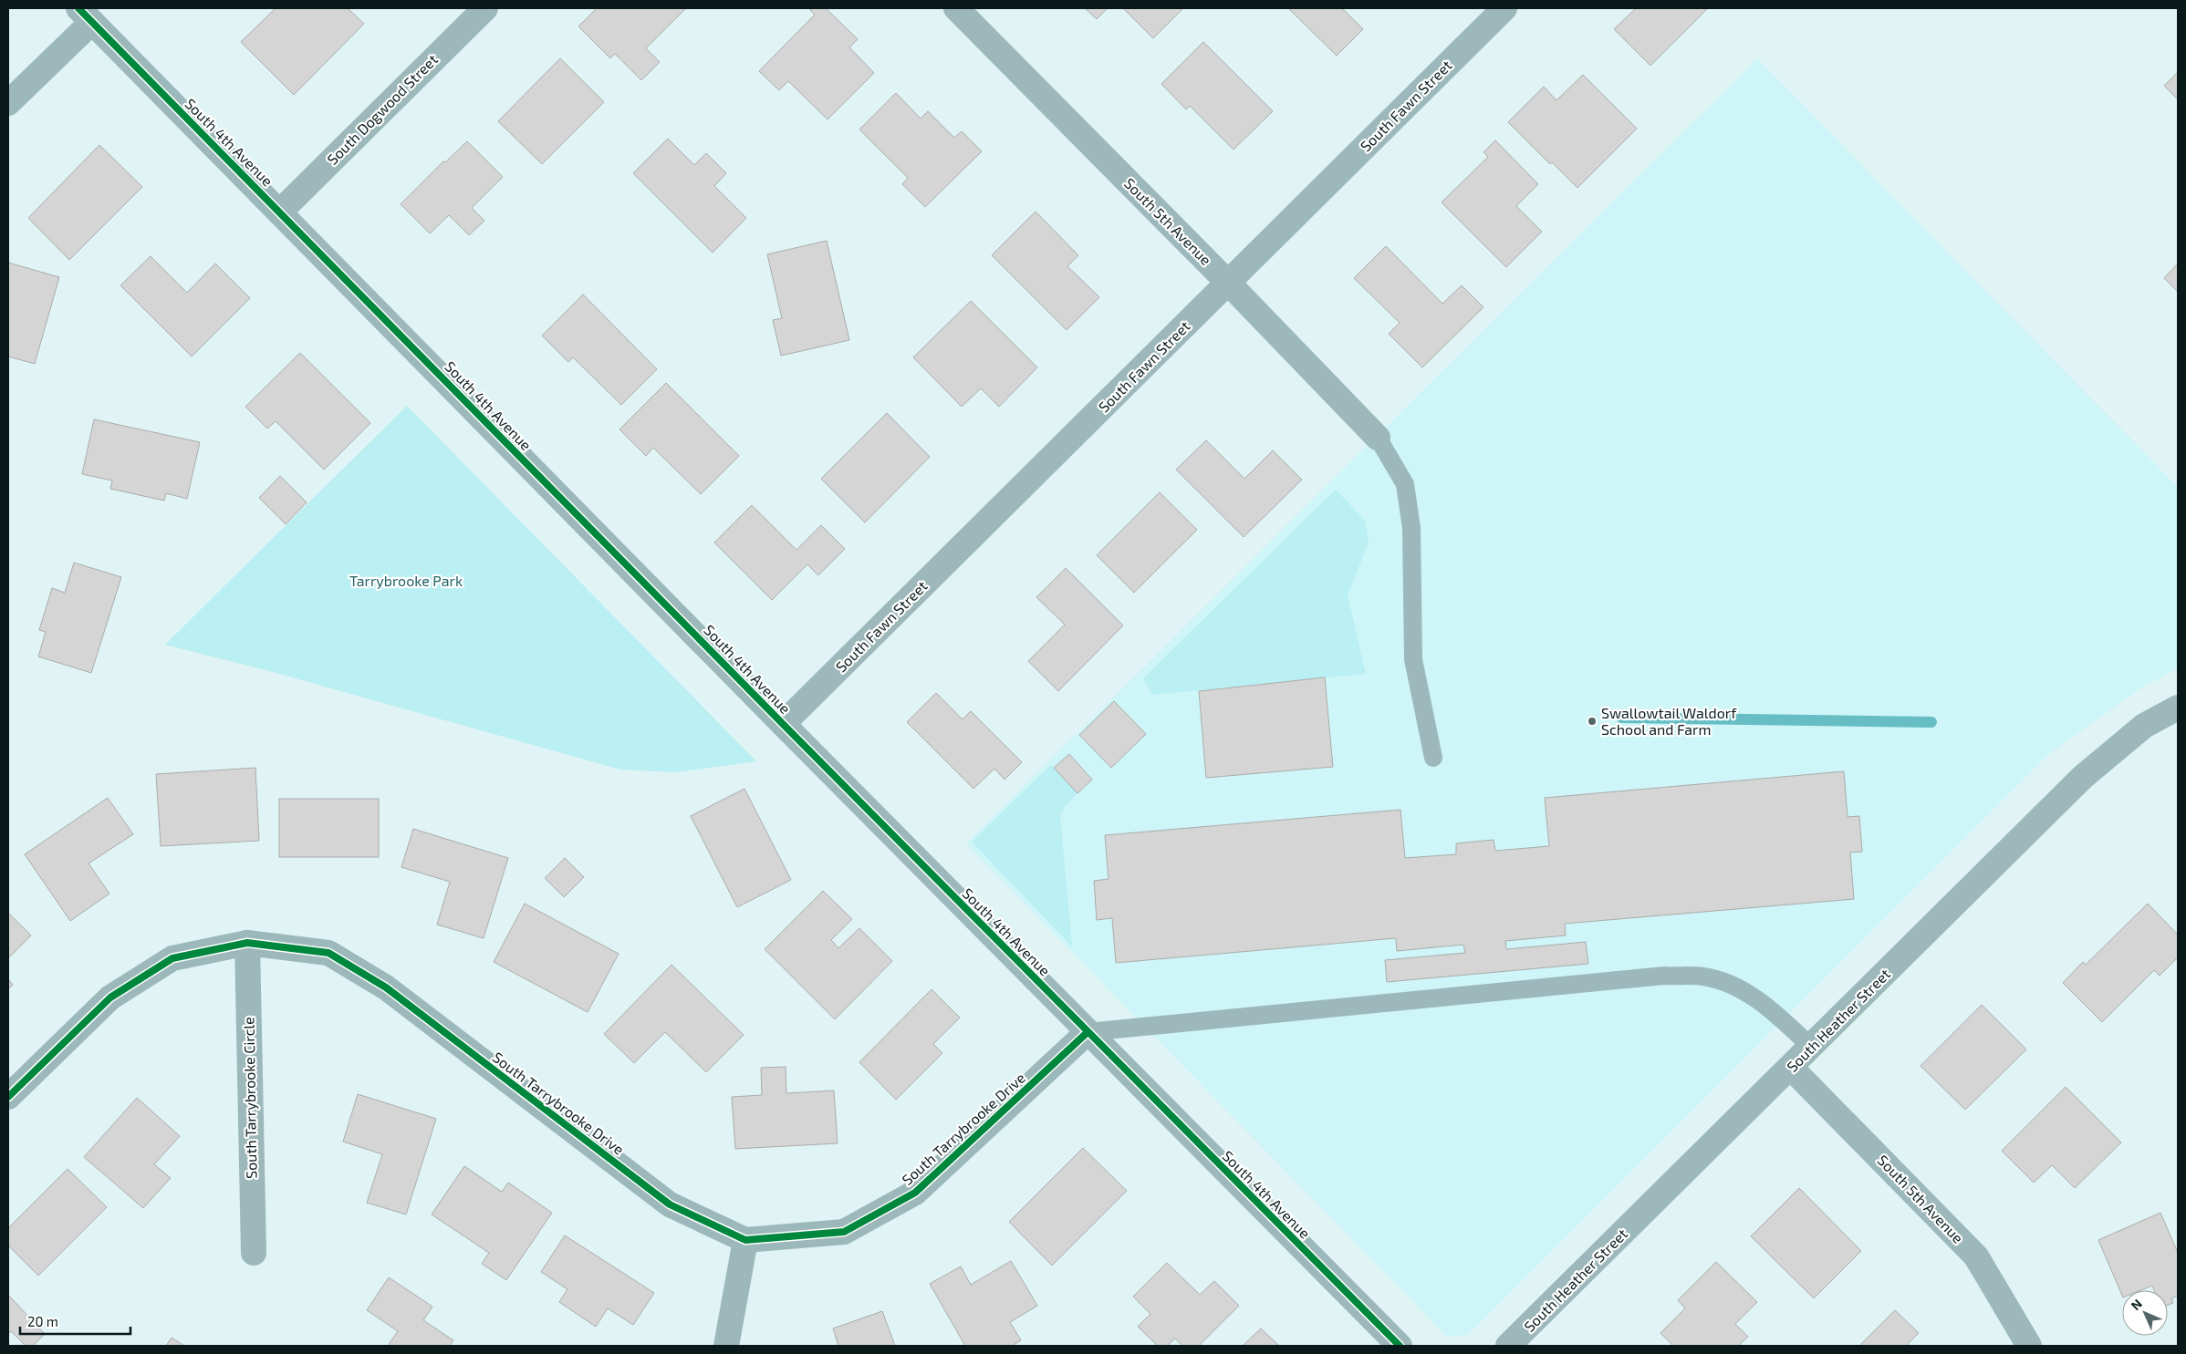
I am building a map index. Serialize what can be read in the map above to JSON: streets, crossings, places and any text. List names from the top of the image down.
{
  "streets": {
    "street": [
      "South Fawn Street",
      "South Dogwood Street",
      "South 4th Avenue",
      "South 5th Avenue",
      "South Heather Street",
      "South Tarrybrooke Circle",
      "South Tarrybrooke Drive"
    ]
  },
  "crossings": [
    ["South Fawn Street", "South 4th Avenue"],
    ["South Fawn Street", "South 5th Avenue"],
    ["South Dogwood Street", "South 4th Avenue"],
    ["South 4th Avenue", "South Tarrybrooke Drive"],
    ["South 5th Avenue", "South Heather Street"],
    ["South Tarrybrooke Circle", "South Tarrybrooke Drive"]
  ],
  "parks": ["Tarrybrooke Park"],
  "places": ["Swallowtail Waldorf School and Farm"],
  "scale_bar": "20 m",
  "north": "top left"
}
